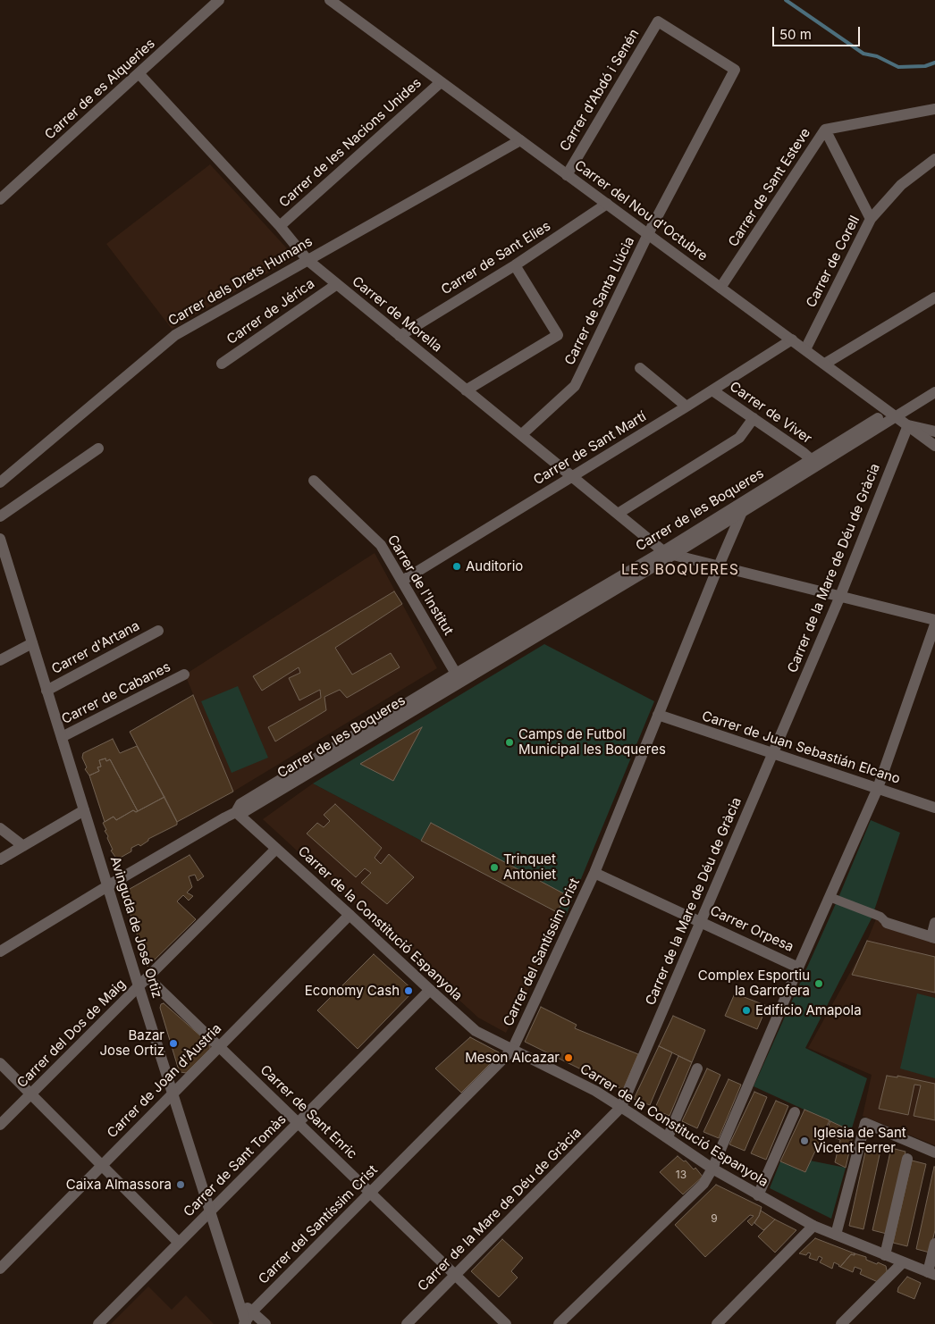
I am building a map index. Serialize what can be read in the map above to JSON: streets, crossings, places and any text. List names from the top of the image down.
{
  "streets": {
    "street": [
      "Carrer de es Alqueries",
      "Carrer d'Abdó i Senén",
      "Carrer de les Nacions Unides",
      "Carrer de Sant Esteve",
      "Carrer del Nou d'Octubre",
      "Carrer de Sant Elies",
      "Carrer de Corell",
      "Carrer dels Drets Humans",
      "Carrer de Santa Llúcia",
      "Carrer de Jérica",
      "Carrer de Morella",
      "Carrer de Viver",
      "Carrer de Sant Martí",
      "Carrer de les Boqueres",
      "Carrer de la Mare de Déu de Gràcia",
      "Carrer de l'Institut",
      "Carrer d'Artana",
      "Carrer de Cabanes",
      "Carrer de Juan Sebastián Elcano",
      "Carrer de la Constitució Espanyola",
      "Avinguda de José Ortiz",
      "Carrer Orpesa",
      "Carrer del Santíssim Crist",
      "Carrer del Dos de Maig",
      "Carrer de Joan d'Àustria",
      "Carrer de Sant Enric",
      "Carrer de Sant Tomàs"
    ]
  },
  "crossings": [
    ["Carrer de es Alqueries", "Carrer de Morella"],
    ["Carrer d'Abdó i Senén", "Carrer del Nou d'Octubre"],
    ["Carrer d'Abdó i Senén", "Carrer de Santa Llúcia"],
    ["Carrer de les Nacions Unides", "Carrer del Nou d'Octubre"],
    ["Carrer de les Nacions Unides", "Carrer de Morella"],
    ["Carrer de Sant Esteve", "Carrer del Nou d'Octubre"],
    ["Carrer del Nou d'Octubre", "Carrer de Sant Elies"],
    ["Carrer del Nou d'Octubre", "Carrer de Corell"],
    ["Carrer del Nou d'Octubre", "Carrer dels Drets Humans"],
    ["Carrer del Nou d'Octubre", "Carrer de Santa Llúcia"],
    ["Carrer del Nou d'Octubre", "Carrer de Sant Martí"],
    ["Carrer del Nou d'Octubre", "Carrer de les Boqueres"],
    ["Carrer del Nou d'Octubre", "Carrer de la Mare de Déu de Gràcia"],
    ["Carrer de Sant Elies", "Carrer de Morella"],
    ["Carrer dels Drets Humans", "Carrer de Morella"],
    ["Carrer de Santa Llúcia", "Carrer de Morella"],
    ["Carrer de Jérica", "Carrer de Morella"],
    ["Carrer de Morella", "Carrer de Sant Martí"],
    ["Carrer de Morella", "Carrer de les Boqueres"],
    ["Carrer de Viver", "Carrer de Sant Martí"],
    ["Carrer de Viver", "Carrer de les Boqueres"],
    ["Carrer de Sant Martí", "Carrer de l'Institut"],
    ["Carrer de les Boqueres", "Carrer de l'Institut"],
    ["Carrer de les Boqueres", "Carrer de la Constitució Espanyola"],
    ["Carrer de les Boqueres", "Avinguda de José Ortiz"],
    ["Carrer de les Boqueres", "Carrer del Santíssim Crist"],
    ["Carrer de la Mare de Déu de Gràcia", "Carrer de Juan Sebastián Elcano"],
    ["Carrer de la Mare de Déu de Gràcia", "Carrer de la Constitució Espanyola"],
    ["Carrer de la Mare de Déu de Gràcia", "Carrer Orpesa"],
    ["Carrer de la Mare de Déu de Gràcia", "Carrer de Sant Enric"],
    ["Carrer d'Artana", "Avinguda de José Ortiz"],
    ["Carrer de Cabanes", "Avinguda de José Ortiz"],
    ["Carrer de Juan Sebastián Elcano", "Carrer del Santíssim Crist"],
    ["Carrer de la Constitució Espanyola", "Carrer del Santíssim Crist"],
    ["Carrer de la Constitució Espanyola", "Carrer del Dos de Maig"],
    ["Carrer de la Constitució Espanyola", "Carrer de Joan d'Àustria"],
    ["Carrer de la Constitució Espanyola", "Carrer de Sant Tomàs"],
    ["Avinguda de José Ortiz", "Carrer del Santíssim Crist"],
    ["Avinguda de José Ortiz", "Carrer del Dos de Maig"],
    ["Avinguda de José Ortiz", "Carrer de Joan d'Àustria"],
    ["Avinguda de José Ortiz", "Carrer de Sant Tomàs"],
    ["Carrer Orpesa", "Carrer del Santíssim Crist"],
    ["Carrer del Santíssim Crist", "Carrer de Sant Enric"],
    ["Carrer del Dos de Maig", "Carrer de Sant Enric"],
    ["Carrer de Joan d'Àustria", "Carrer de Sant Enric"],
    ["Carrer de Sant Enric", "Carrer de Sant Tomàs"]
  ],
  "districts": ["LES BOQUERES"],
  "places": [
    "Auditorio",
    "Camps de Futbol Municipal les Boqueres",
    "Trinquet Antoniet",
    "Complex Esportiu la Garrofera",
    "Economy Cash",
    "Edificio Amapola",
    "Bazar Jose Ortiz",
    "Meson Alcazar",
    "Iglesia de Sant Vicent Ferrer",
    "Caixa Almassora"
  ],
  "house_numbers": ["13", "9"],
  "scale_bar": "50 m"
}
